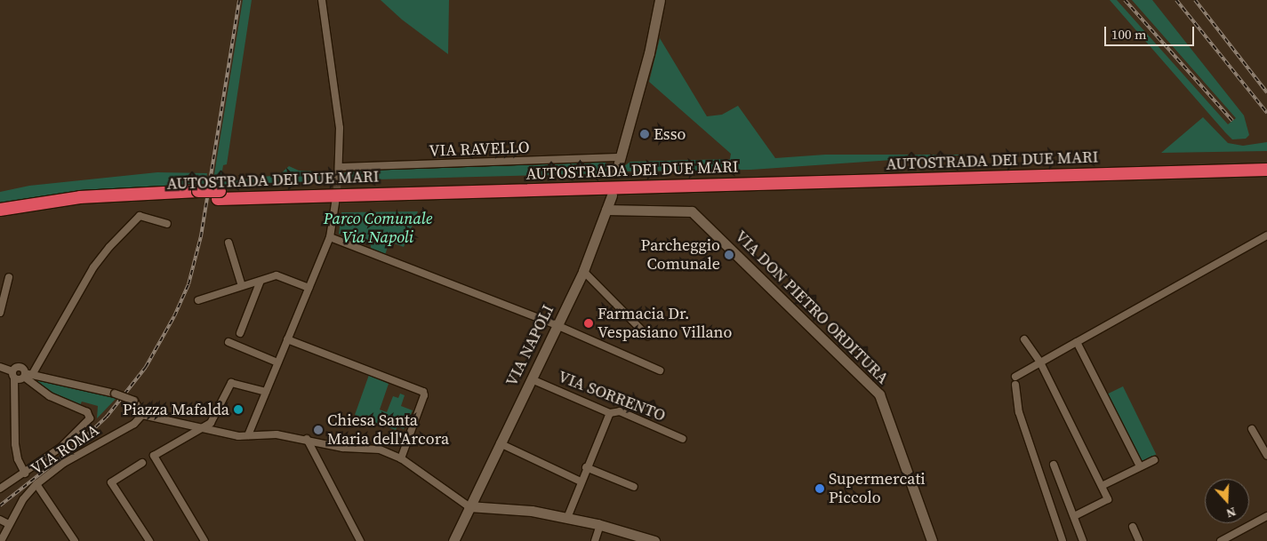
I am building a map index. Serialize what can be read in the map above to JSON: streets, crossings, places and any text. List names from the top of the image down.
{
  "streets": {
    "highway": ["AUTOSTRADA DEI DUE MARI"],
    "main road": ["VIA DON PIETRO ORDITURA", "VIA NAPOLI"],
    "street": ["VIA RAVELLO", "VIA SORRENTO", "VIA ROMA"]
  },
  "crossings": [
    ["VIA DON PIETRO ORDITURA", "VIA NAPOLI"],
    ["VIA NAPOLI", "VIA SORRENTO"]
  ],
  "parks": ["Parco Comunale Via Napoli"],
  "places": [
    "Esso",
    "Parcheggio Comunale",
    "Farmacia Dr. Vespasiano Villano",
    "Piazza Mafalda",
    "Chiesa Santa Maria dell'Arcora",
    "Supermercati Piccolo"
  ],
  "scale_bar": "100 m",
  "north": "bottom"
}
